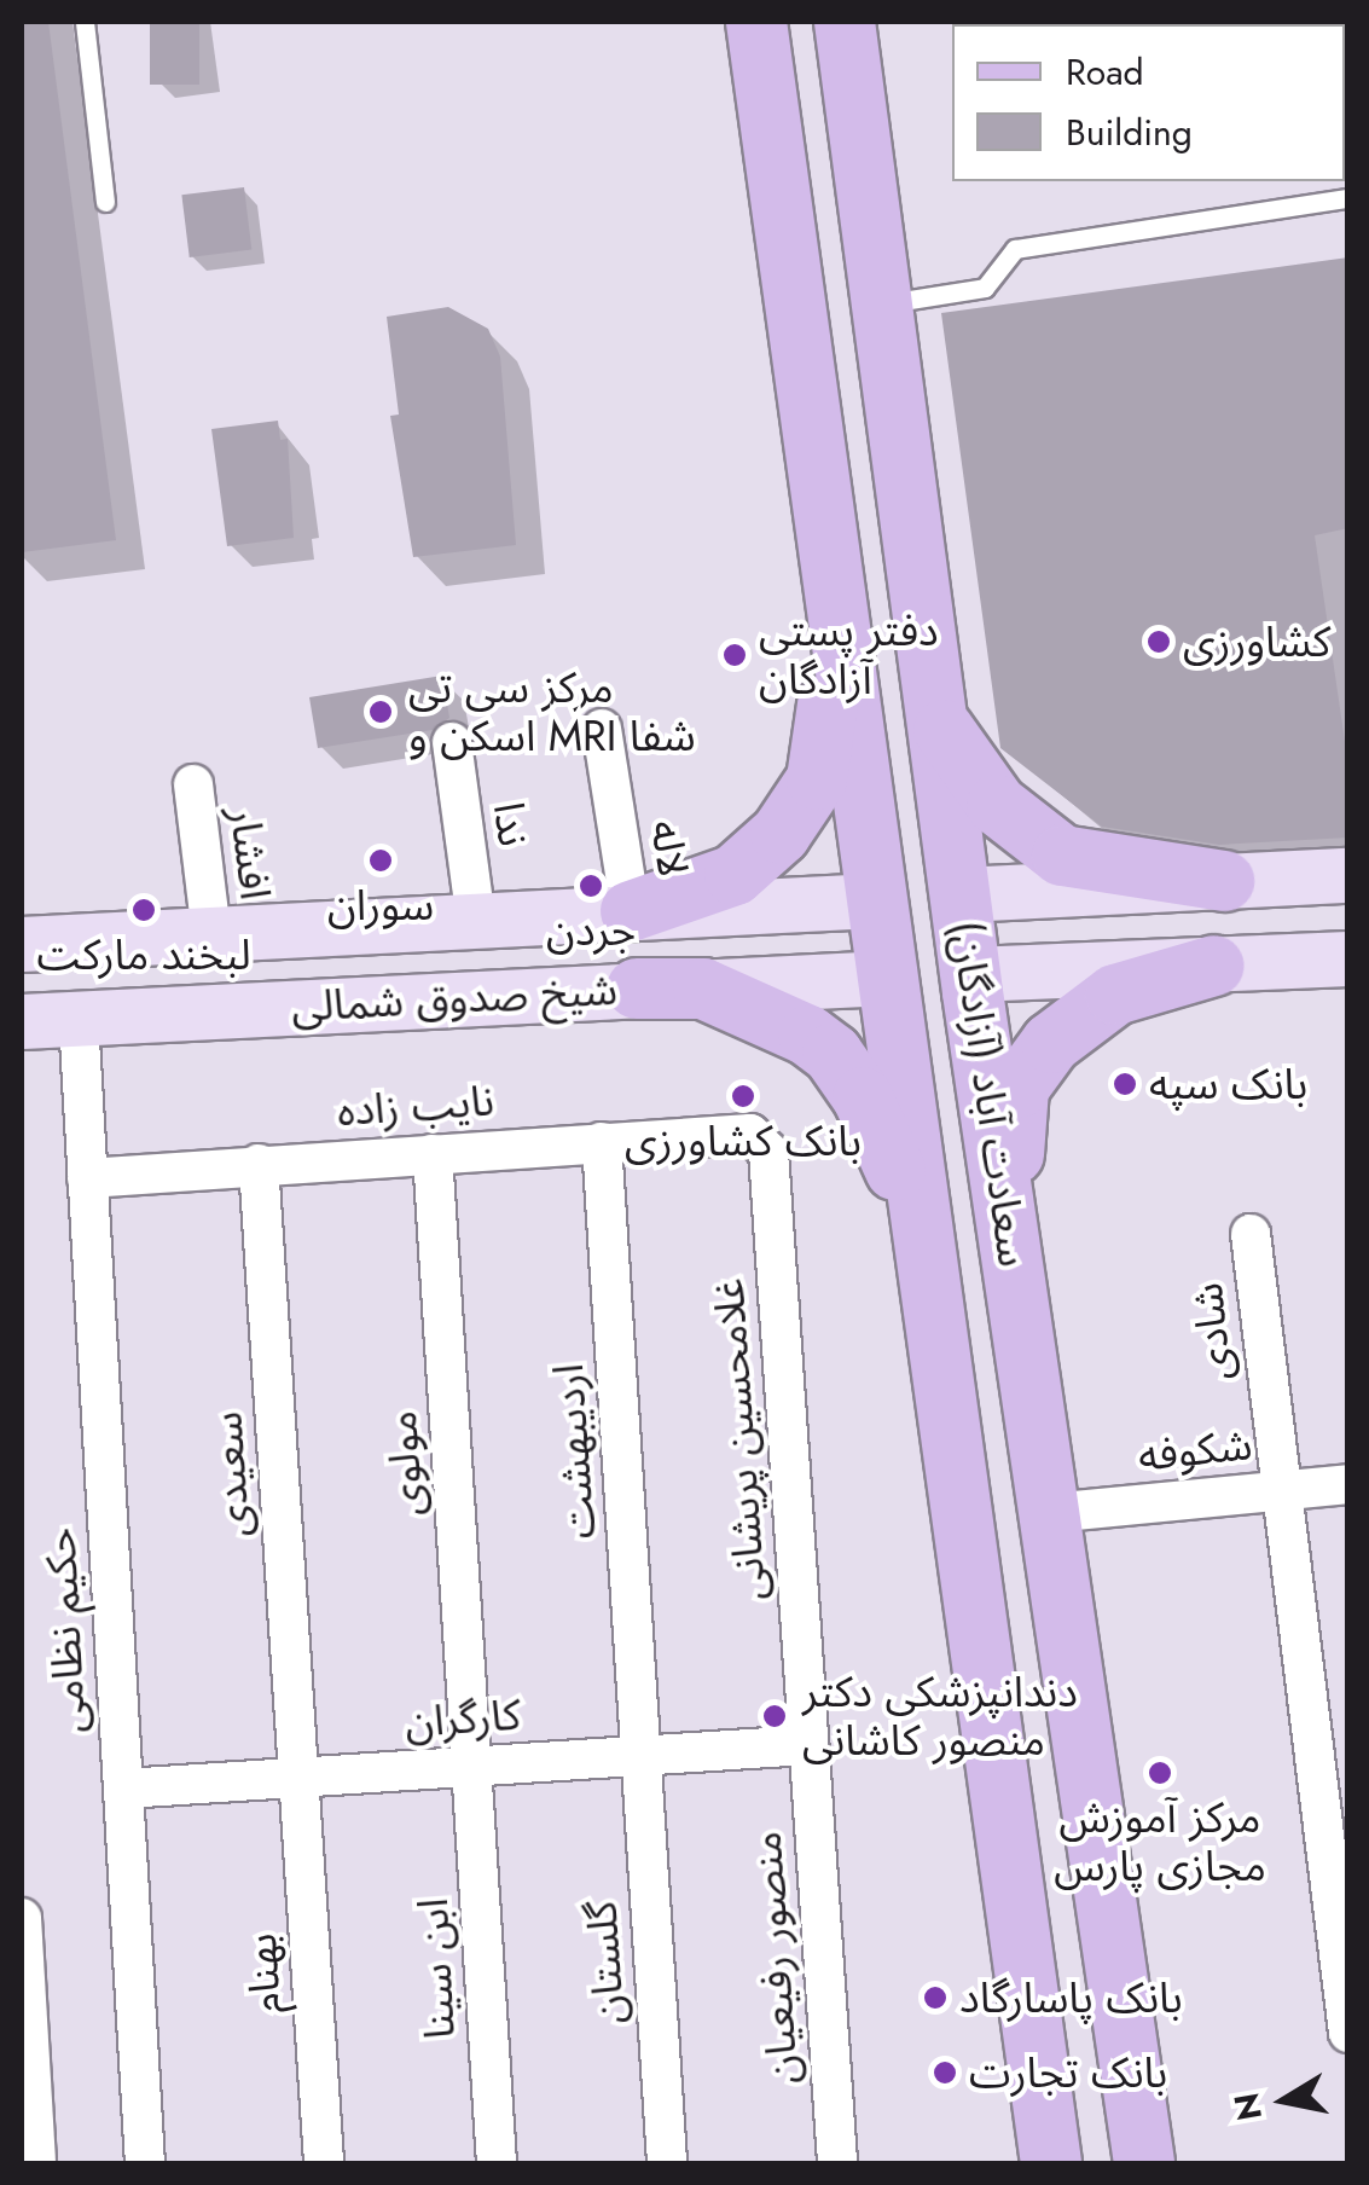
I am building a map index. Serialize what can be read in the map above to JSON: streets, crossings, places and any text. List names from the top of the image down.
{
  "streets": {
    "main road": ["شیخ صدوق شمالی", "سعادت آباد (آزادگان)"],
    "street": [
      "ندا",
      "لاله",
      "افشار",
      "نایب زاده",
      "شادی",
      "غلامحسین پریشانی",
      "شکوفه",
      "اردیبهشت",
      "مولوی",
      "سعیدی",
      "حکیم نظامی",
      "کارگران",
      "منصور رفیعیان",
      "گلستان",
      "ابن سینا",
      "بهنام"
    ]
  },
  "crossings": [
    ["ندا", "شیخ صدوق شمالی"],
    ["لاله", "شیخ صدوق شمالی"],
    ["افشار", "شیخ صدوق شمالی"],
    ["شیخ صدوق شمالی", "سعادت آباد (آزادگان)"],
    ["شیخ صدوق شمالی", "حکیم نظامی"],
    ["سعادت آباد (آزادگان)", "شکوفه"],
    ["نایب زاده", "غلامحسین پریشانی"],
    ["نایب زاده", "اردیبهشت"],
    ["نایب زاده", "مولوی"],
    ["نایب زاده", "سعیدی"],
    ["نایب زاده", "حکیم نظامی"],
    ["شادی", "شکوفه"],
    ["غلامحسین پریشانی", "کارگران"],
    ["غلامحسین پریشانی", "منصور رفیعیان"],
    ["اردیبهشت", "کارگران"],
    ["اردیبهشت", "گلستان"],
    ["مولوی", "کارگران"],
    ["مولوی", "ابن سینا"],
    ["سعیدی", "کارگران"],
    ["سعیدی", "بهنام"],
    ["حکیم نظامی", "کارگران"],
    ["کارگران", "منصور رفیعیان"],
    ["کارگران", "گلستان"],
    ["کارگران", "ابن سینا"],
    ["کارگران", "بهنام"]
  ],
  "places": [
    "کشاورزی",
    "دفتر پستی آزادگان",
    "مرکز سی تی اسکن و MRI شفا",
    "سوران",
    "جردن",
    "لبخند مارکت",
    "بانک سپه",
    "بانک کشاورزی",
    "دندانپزشکی دکتر منصور کاشانی",
    "مرکز آموزش مجازی پارس",
    "بانک پاسارگاد",
    "بانک تجارت"
  ],
  "legend": ["Road", "Building"],
  "north": "left"
}
